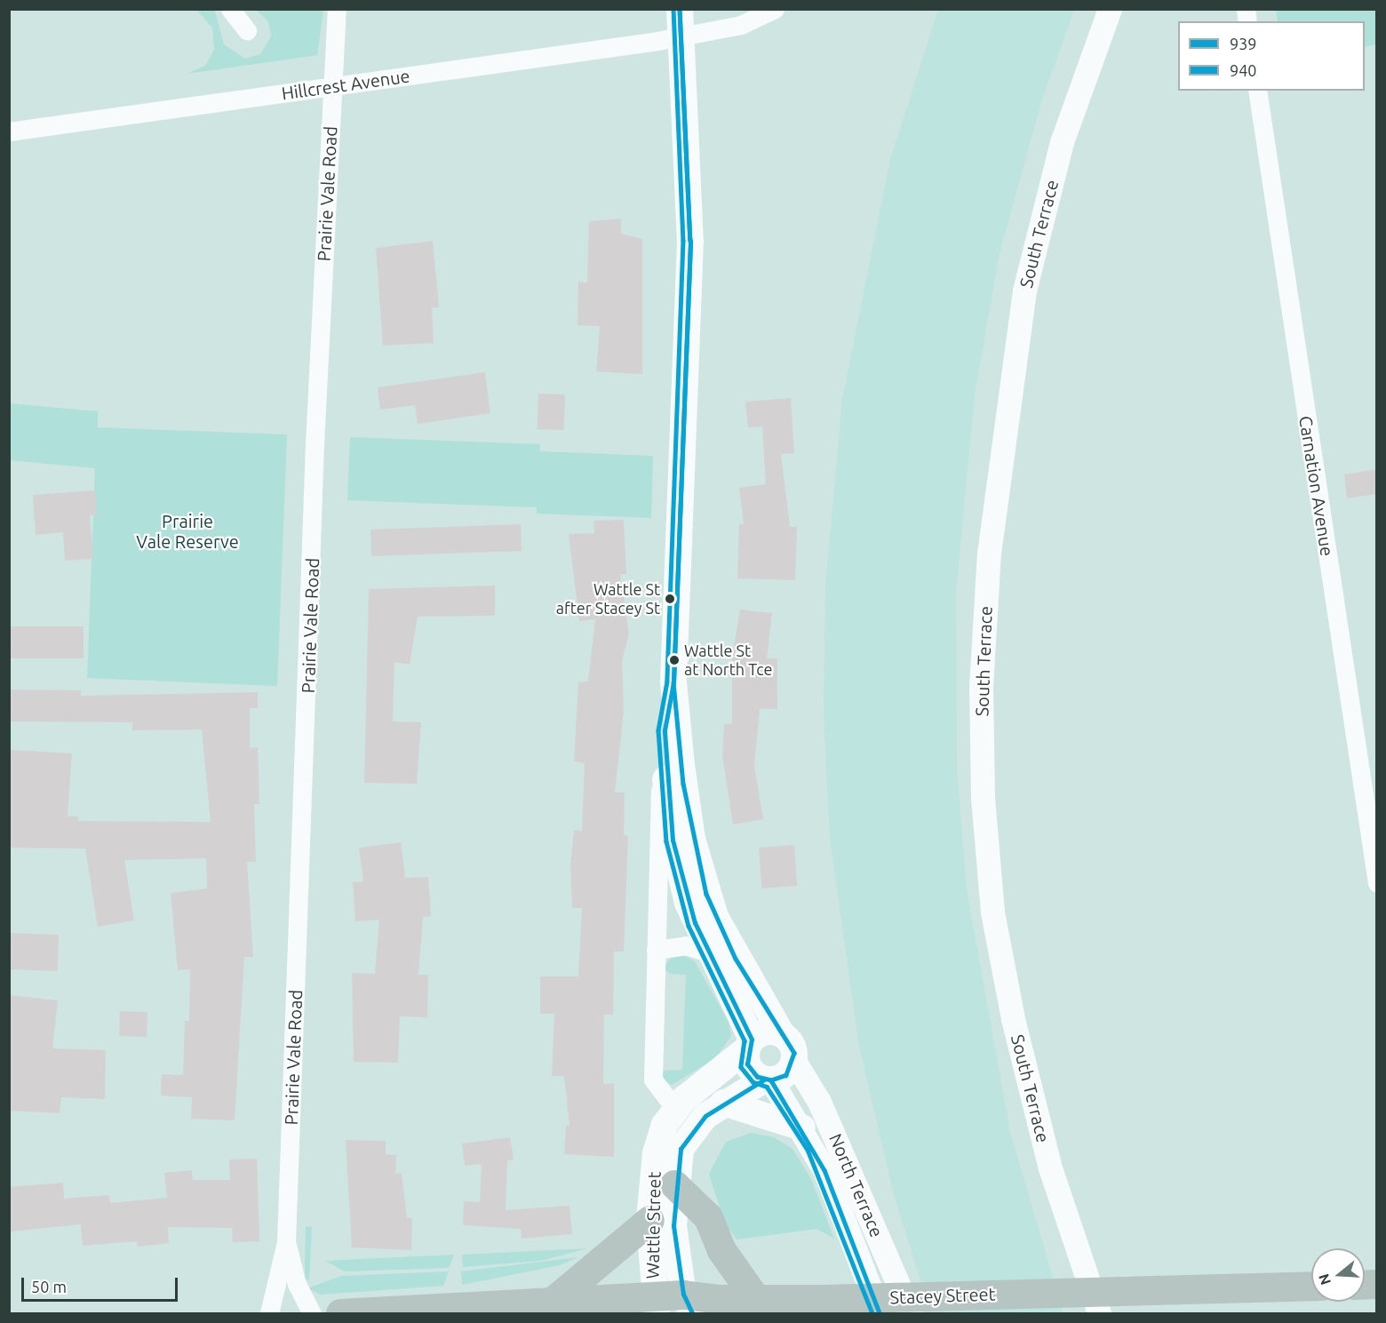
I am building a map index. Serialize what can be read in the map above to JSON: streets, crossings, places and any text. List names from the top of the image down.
{
  "streets": {
    "highway": ["Stacey Street"],
    "main road": ["Wattle Street"],
    "street": [
      "Hillcrest Avenue",
      "Prairie Vale Road",
      "South Terrace",
      "Carnation Avenue",
      "North Terrace"
    ]
  },
  "crossings": [
    ["Hillcrest Avenue", "Prairie Vale Road"],
    ["North Terrace", "Wattle Street"],
    ["Wattle Street", "Stacey Street"]
  ],
  "parks": ["Prairie Vale Reserve"],
  "places": ["Wattle St after Stacey St", "Wattle St at North Tce"],
  "lines": ["transit line 939", "transit line 940"],
  "legend": ["939", "940"],
  "scale_bar": "50 m",
  "north": "left"
}
